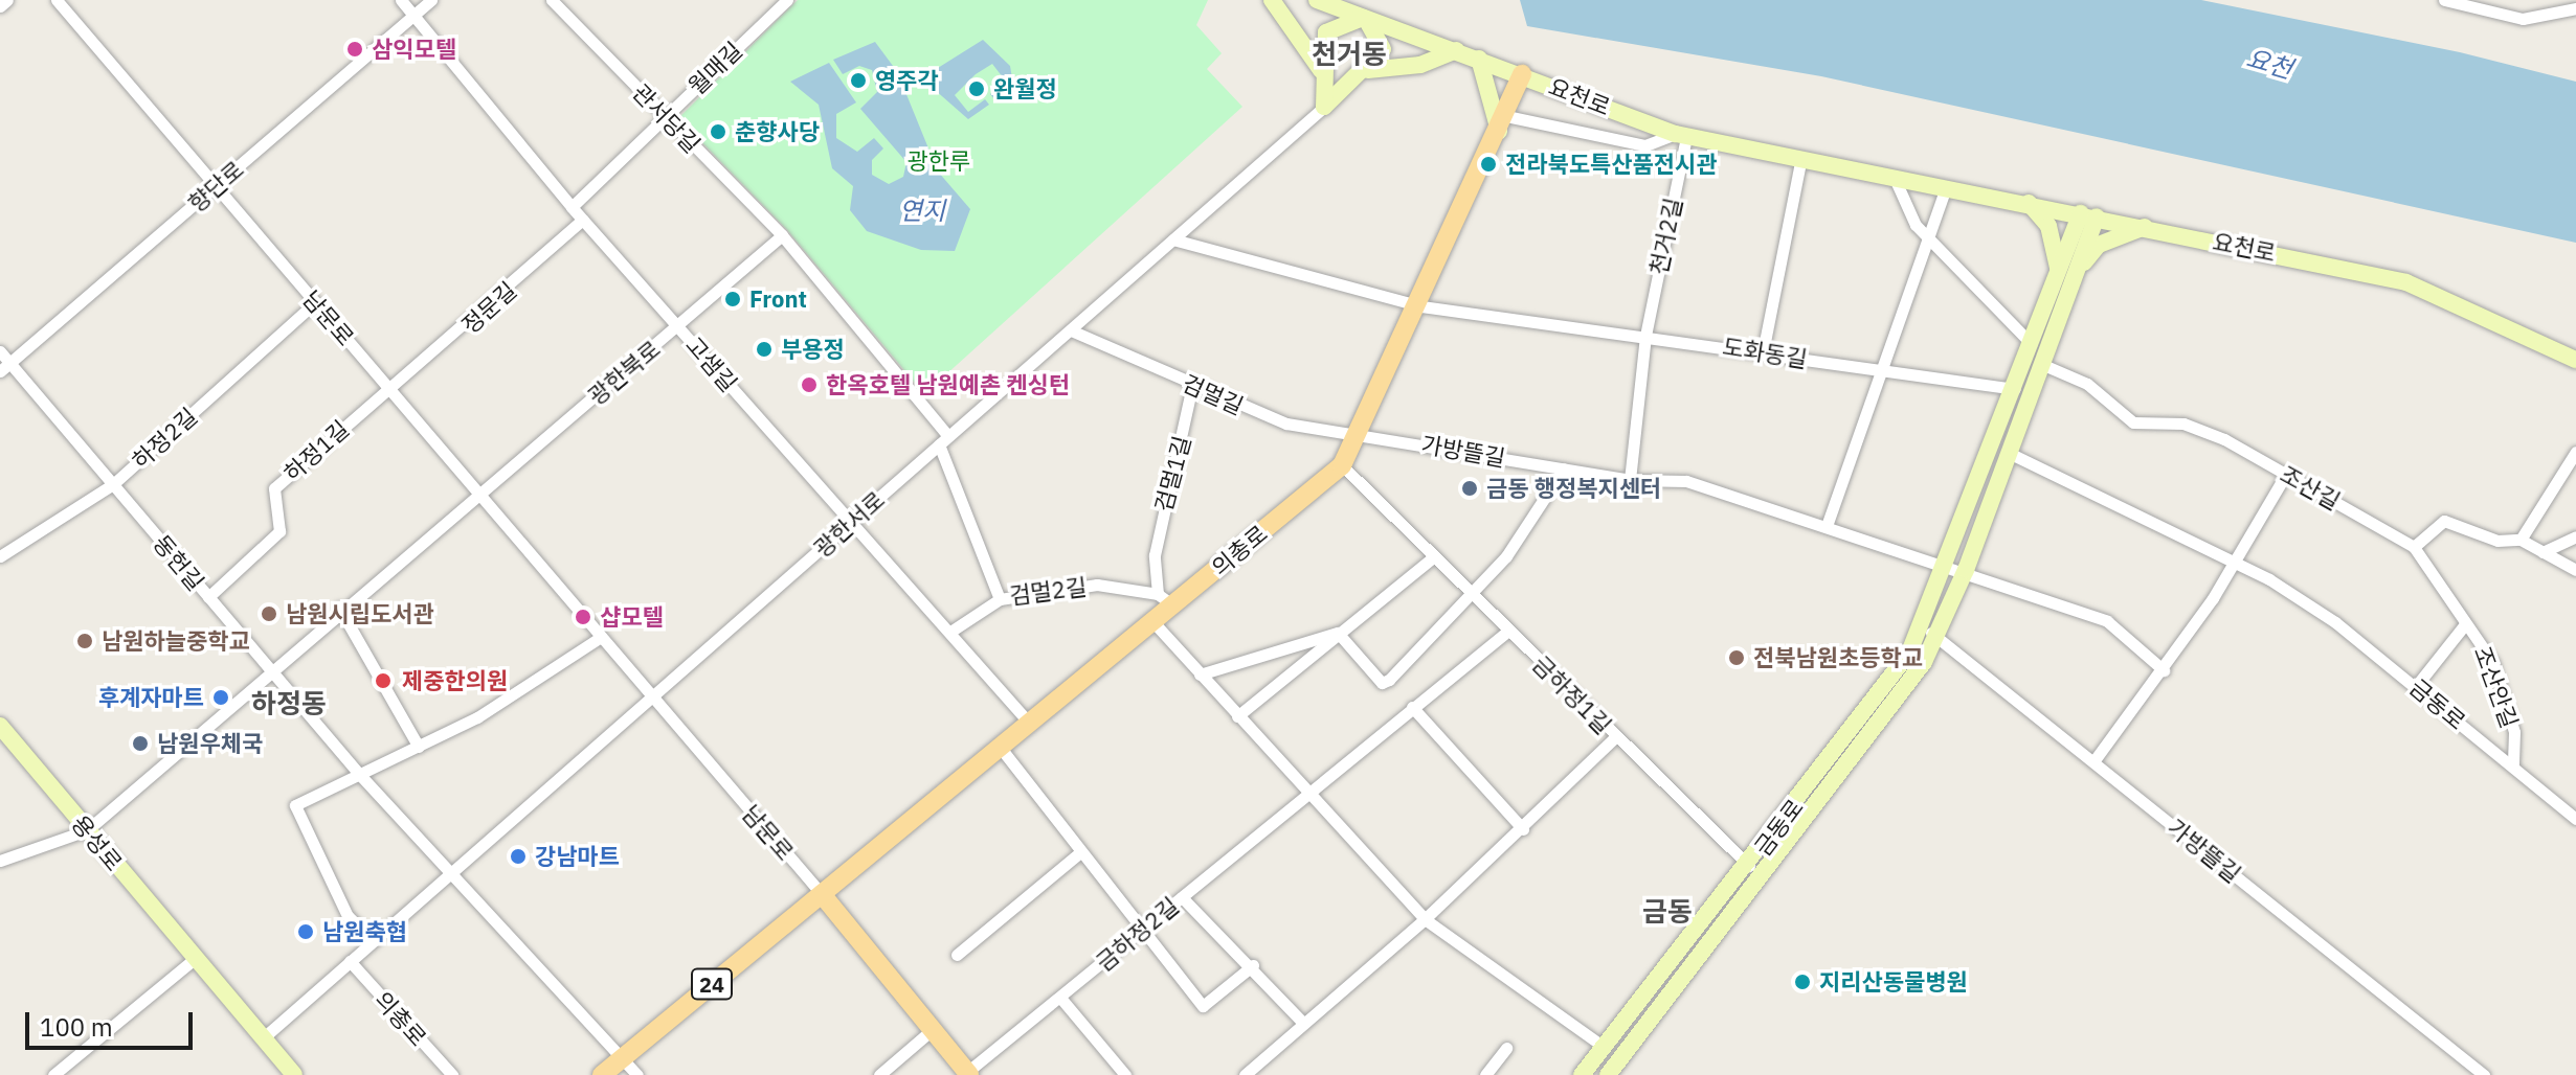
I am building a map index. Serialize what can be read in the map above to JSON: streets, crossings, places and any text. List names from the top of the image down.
{
  "streets": {
    "main road": ["남문로", "의총로", "24"],
    "street": [
      "월매길",
      "요천로",
      "관서당길",
      "향단로",
      "천거2길",
      "정문길",
      "도화동길",
      "고샘길",
      "광한북로",
      "검멀길",
      "하정2길",
      "하정1길",
      "가방뜰길",
      "검멀1길",
      "조산길",
      "광한서로",
      "동헌길",
      "검멀2길",
      "조산안길",
      "금하정1길",
      "금동로",
      "용성로",
      "금하정2길"
    ]
  },
  "crossings": [
    ["월매길", "관서당길"],
    ["월매길", "고샘길"],
    ["요천로", "천거2길"],
    ["요천로", "의총로"],
    ["요천로", "금동로"],
    ["관서당길", "광한북로"],
    ["향단로", "남문로"],
    ["향단로", "고샘길"],
    ["향단로", "동헌길"],
    ["천거2길", "도화동길"],
    ["정문길", "남문로"],
    ["정문길", "고샘길"],
    ["정문길", "하정1길"],
    ["남문로", "광한북로"],
    ["남문로", "하정2길"],
    ["남문로", "하정1길"],
    ["남문로", "광한서로"],
    ["남문로", "의총로"],
    ["남문로", "금하정2길"],
    ["도화동길", "의총로"],
    ["도화동길", "금동로"],
    ["고샘길", "광한북로"],
    ["고샘길", "광한서로"],
    ["고샘길", "의총로"],
    ["광한북로", "동헌길"],
    ["광한북로", "용성로"],
    ["검멀길", "가방뜰길"],
    ["검멀길", "검멀1길"],
    ["검멀길", "광한서로"],
    ["검멀길", "의총로"],
    ["하정2길", "동헌길"],
    ["하정1길", "동헌길"],
    ["가방뜰길", "의총로"],
    ["가방뜰길", "금동로"],
    ["검멀1길", "의총로"],
    ["검멀1길", "검멀2길"],
    ["조산길", "조산안길"],
    ["조산길", "금동로"],
    ["광한서로", "의총로"],
    ["광한서로", "동헌길"],
    ["광한서로", "검멀2길"],
    ["광한서로", "용성로"],
    ["의총로", "동헌길"],
    ["의총로", "검멀2길"],
    ["조산안길", "금동로"],
    ["금하정1길", "금하정2길"]
  ],
  "districts": ["천거동", "하정동", "금동"],
  "water": ["요천", "연지"],
  "parks": ["광한루"],
  "places": [
    "삼익모텔",
    "영주각",
    "완월정",
    "춘향사당",
    "전라북도특산품전시관",
    "Front",
    "부용정",
    "한옥호텔 남원예촌 켄싱턴",
    "금동 행정복지센터",
    "남원시립도서관",
    "샵모텔",
    "남원하늘중학교",
    "전북남원초등학교",
    "제중한의원",
    "후계자마트",
    "남원우체국",
    "강남마트",
    "남원축협",
    "지리산동물병원"
  ],
  "scale_bar": "100 m"
}
